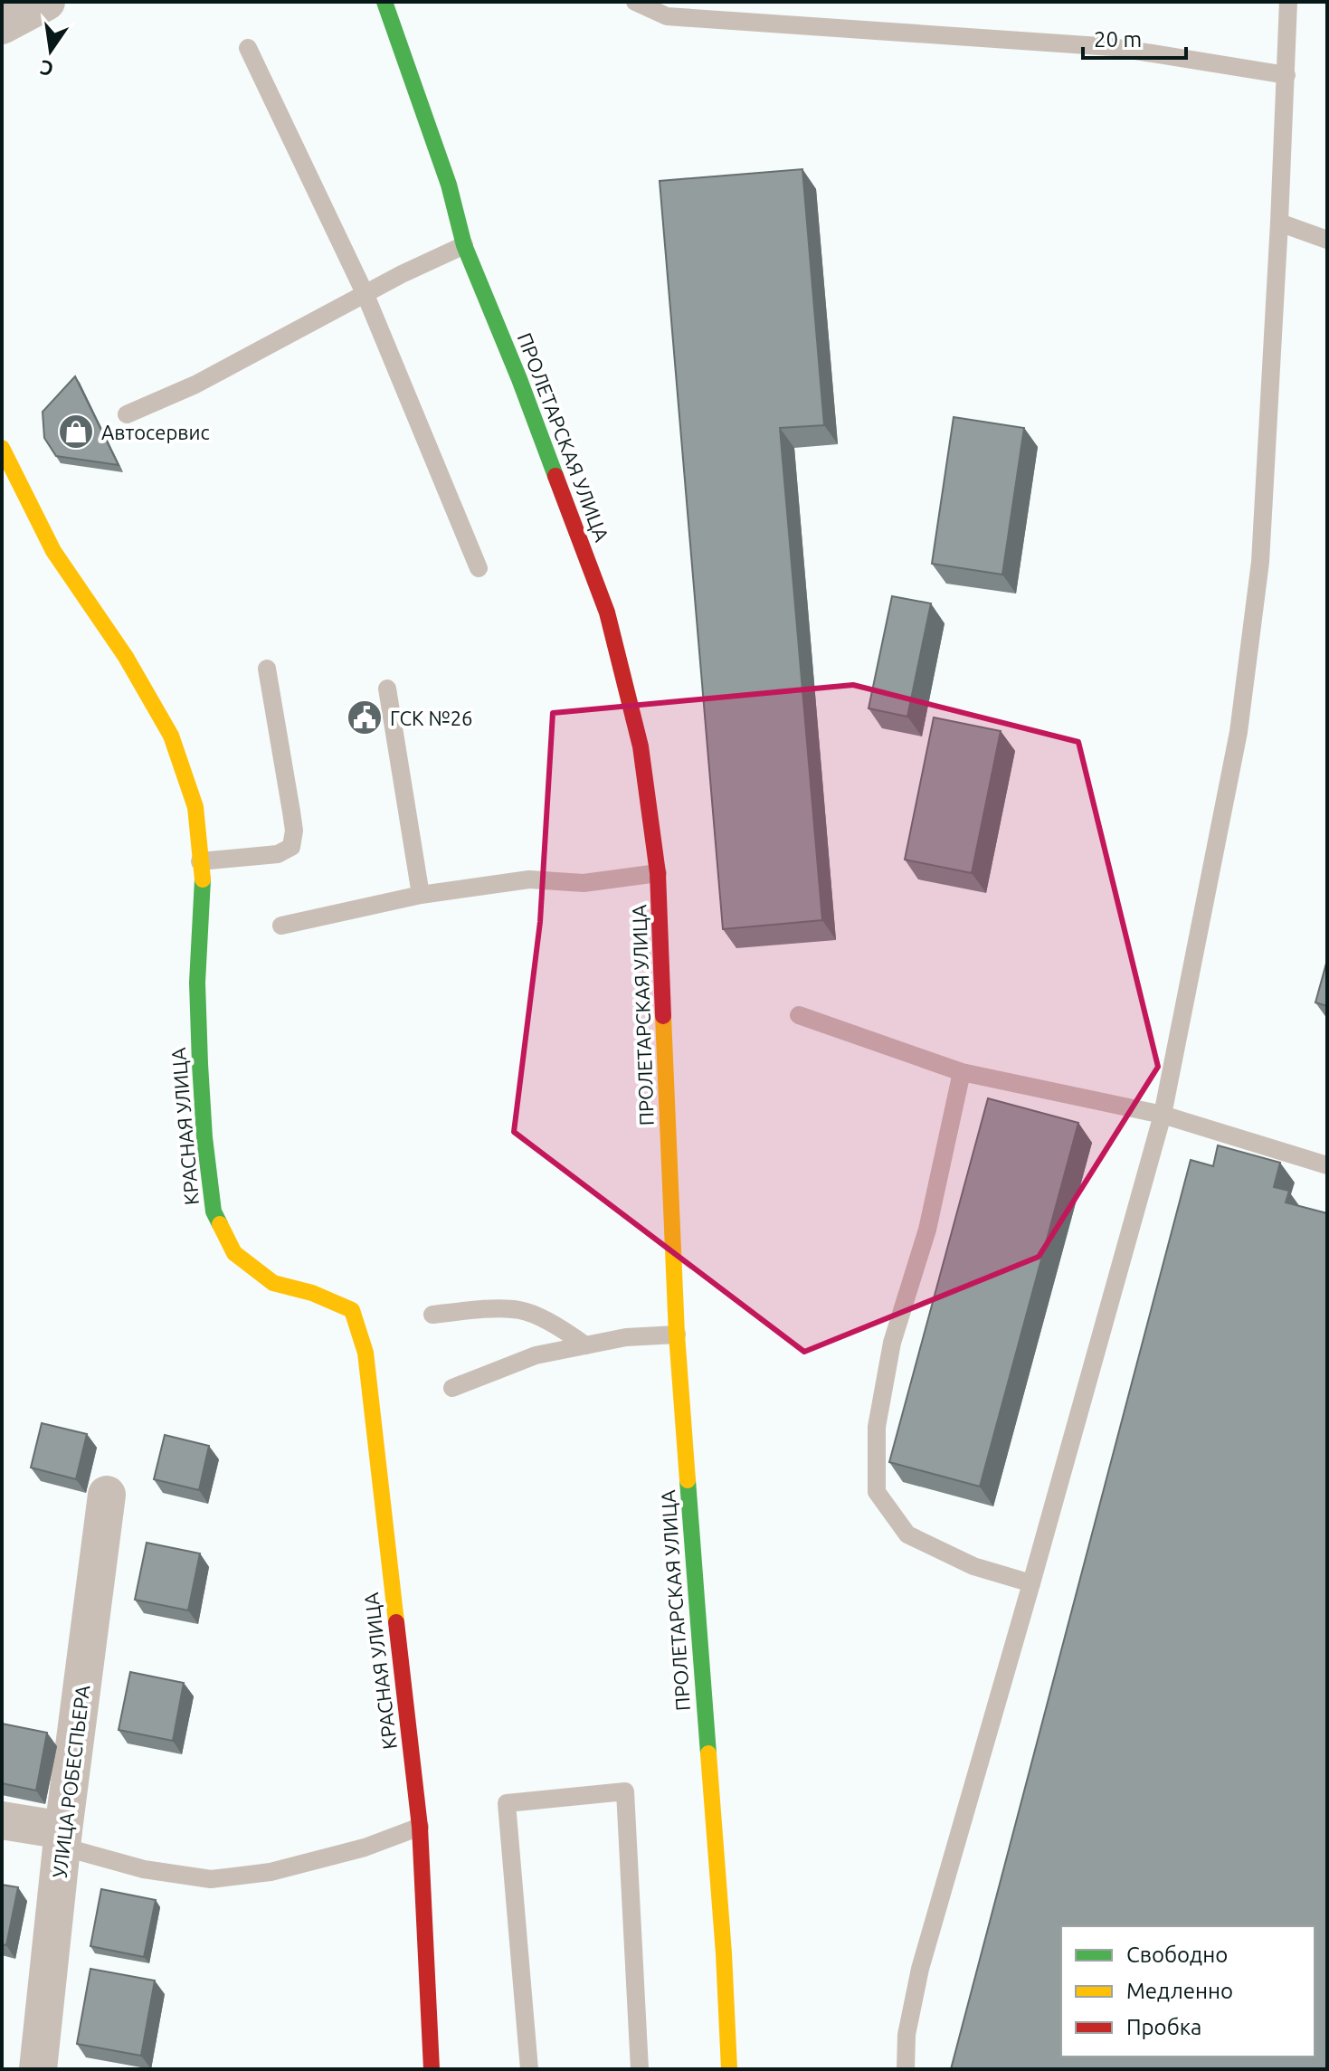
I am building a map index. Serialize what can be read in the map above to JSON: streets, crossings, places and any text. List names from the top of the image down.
{
  "streets": {
    "main road": ["ПРОЛЕТАРСКАЯ УЛИЦА", "КРАСНАЯ УЛИЦА"],
    "street": ["УЛИЦА РОБЕСПЬЕРА"]
  },
  "places": {
    "shop": ["Автосервис"],
    "public building": ["ГСК №26"]
  },
  "legend": ["Свободно", "Медленно", "Пробка"],
  "scale_bar": "20 m",
  "north": "bottom"
}
